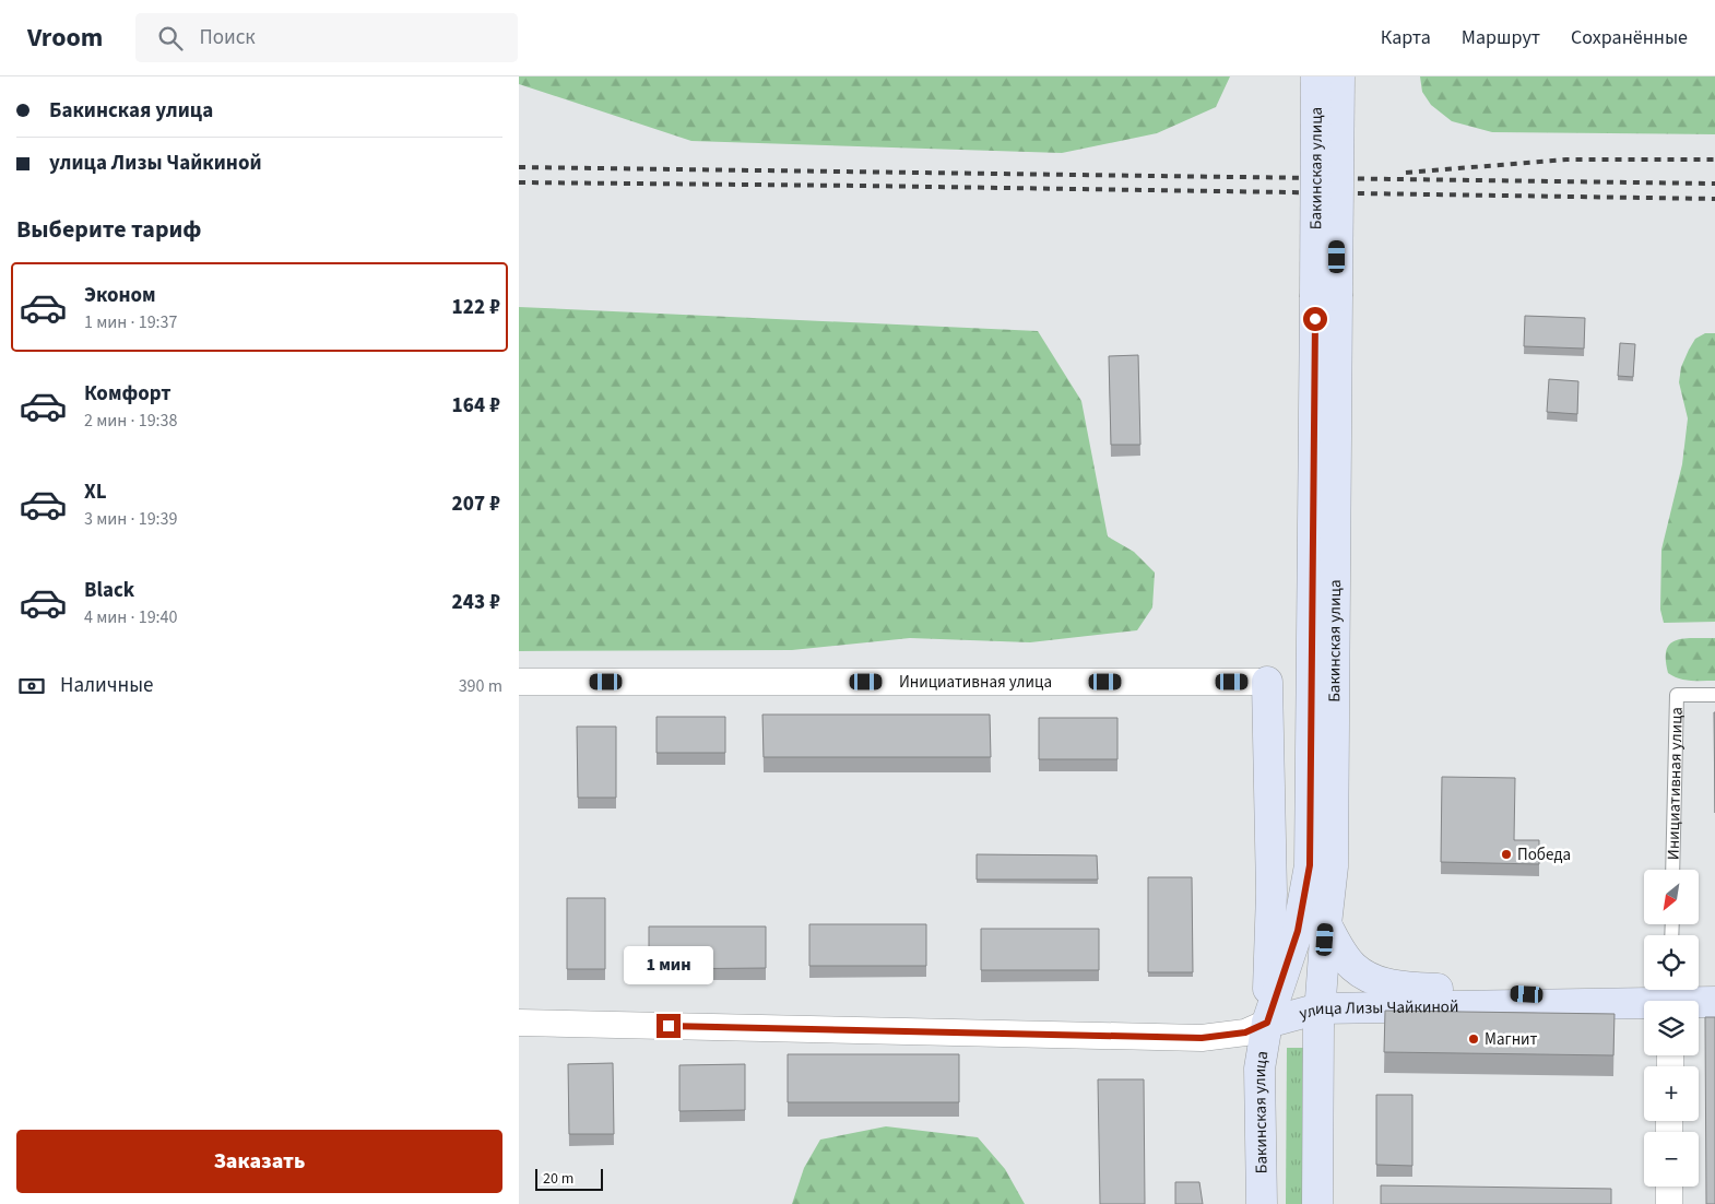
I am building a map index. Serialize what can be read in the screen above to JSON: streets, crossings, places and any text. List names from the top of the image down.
{
  "streets": {
    "main road": ["Бакинская улица", "улица Лизы Чайкиной"],
    "street": ["Инициативная улица"]
  },
  "crossings": [
    ["Бакинская улица", "улица Лизы Чайкиной"]
  ],
  "places": ["Победа", "Магнит"],
  "scale_bar": "20 m",
  "north": "bottom left",
  "page": {
    "header": "Vroom",
    "search": "Поиск",
    "nav": ["Карта", "Маршрут", "Сохранённые"],
    "banner": ["Бакинская улица", "улица Лизы Чайкиной"],
    "heading": "Выберите тариф",
    "list": [
      {
        "name": "Эконом",
        "note": "1 мин · 19:37",
        "value": "122 ₽"
      },
      {
        "name": "Комфорт",
        "note": "2 мин · 19:38",
        "value": "164 ₽"
      },
      {
        "name": "XL",
        "note": "3 мин · 19:39",
        "value": "207 ₽"
      },
      {
        "name": "Black",
        "note": "4 мин · 19:40",
        "value": "243 ₽"
      }
    ],
    "pay": ["Наличные", "390 m"],
    "map_buttons": ["+", "−"],
    "bubble": "1 мин",
    "buttons": "Заказать",
    "scale": "20 m"
  }
}
